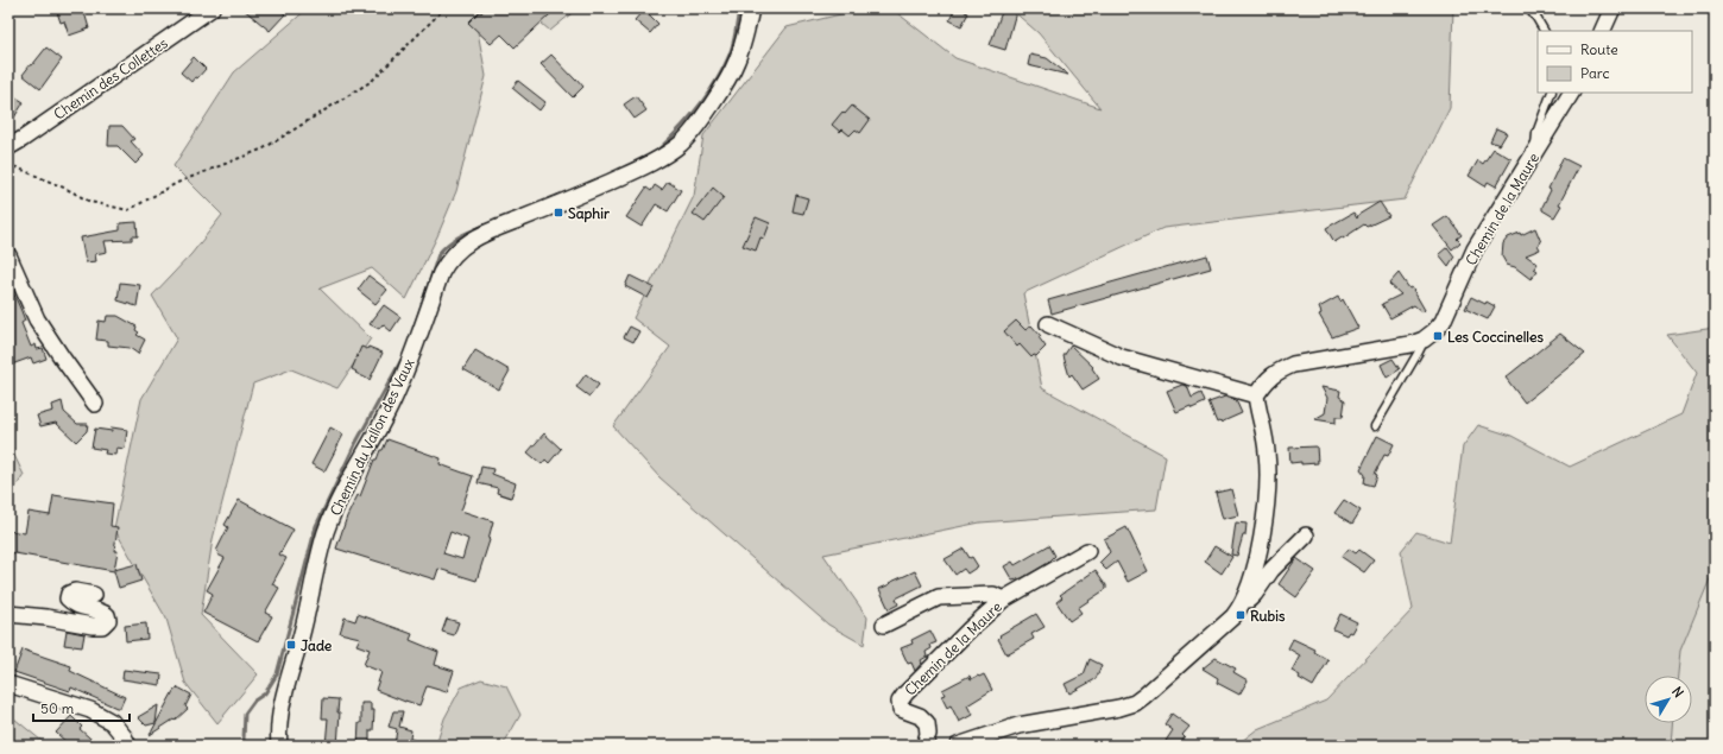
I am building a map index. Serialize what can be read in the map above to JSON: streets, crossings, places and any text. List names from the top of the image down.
{
  "streets": {
    "street": ["Chemin des Collettes", "Chemin de la Maure", "Chemin du Vallon des Vaux"]
  },
  "places": {
    "transit": [
      "Saphir",
      "Les Coccinelles",
      "Rubis",
      "Jade"
    ]
  },
  "legend": ["Route", "Parc"],
  "scale_bar": "50 m",
  "north": "top right"
}
